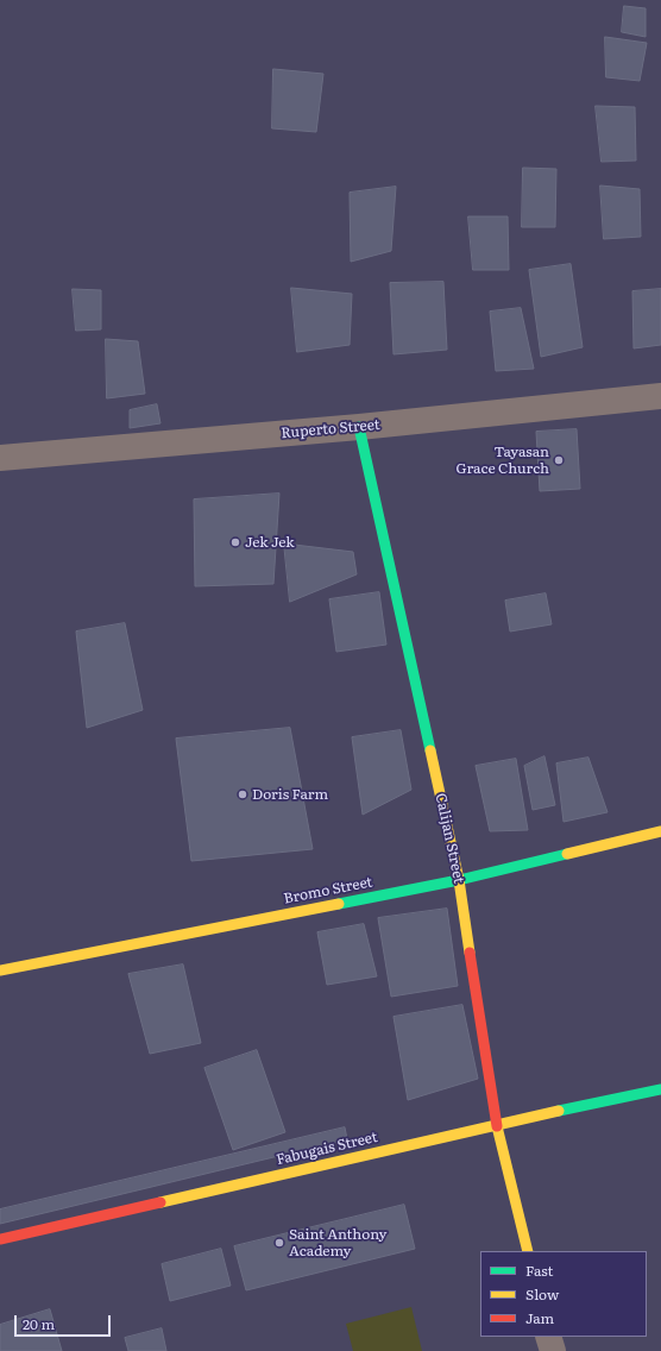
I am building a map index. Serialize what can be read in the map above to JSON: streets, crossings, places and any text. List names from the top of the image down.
{
  "streets": {
    "street": [
      "Ruperto Street",
      "Calijan Street",
      "Bromo Street",
      "Fabugais Street"
    ]
  },
  "crossings": [
    ["Ruperto Street", "Calijan Street"],
    ["Calijan Street", "Bromo Street"],
    ["Calijan Street", "Fabugais Street"]
  ],
  "places": [
    "Tayasan Grace Church",
    "Jek Jek",
    "Doris Farm",
    "Saint Anthony Academy"
  ],
  "legend": ["Fast", "Slow", "Jam"],
  "scale_bar": "20 m"
}
